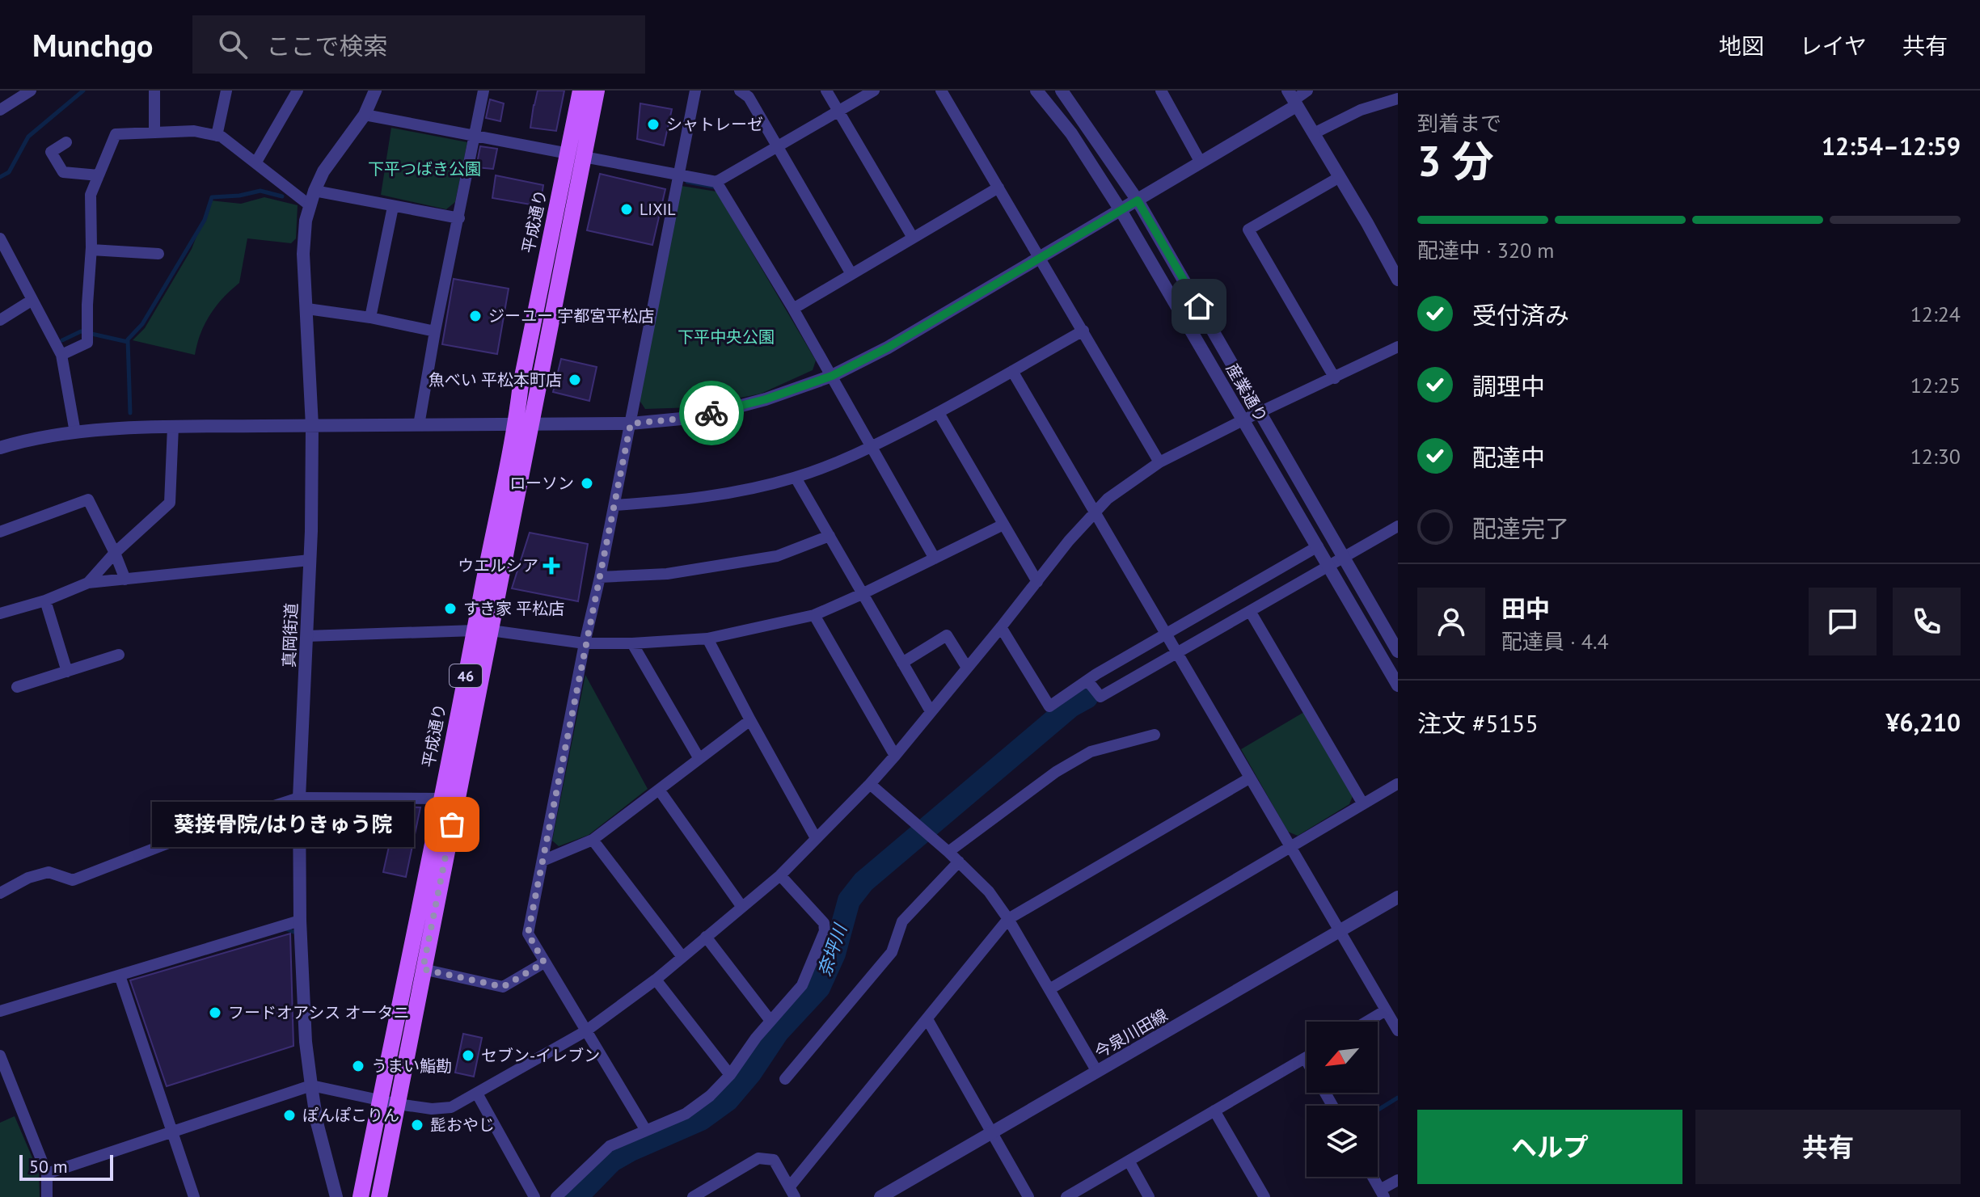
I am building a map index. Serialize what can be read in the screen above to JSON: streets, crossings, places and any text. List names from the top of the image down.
{
  "streets": {
    "main road": ["平成通り", "46"],
    "street": ["産業通り", "真岡街道", "今泉川田線"]
  },
  "water": ["奈坪川"],
  "parks": ["下平つばき公園", "下平中央公園"],
  "places": {
    "other": [
      "シャトレーゼ",
      "LIXIL",
      "ジーユー 宇都宮平松店",
      "魚べい 平松本町店",
      "ローソン",
      "すき家 平松店",
      "葵接骨院/はりきゅう院",
      "フードオアシス オータニ",
      "セブン-イレブン",
      "うまい鮨勘",
      "ぽんぽこりん",
      "髭おやじ"
    ],
    "health": ["ウエルシア"]
  },
  "scale_bar": "50 m",
  "north": "bottom left",
  "page": {
    "header": "Munchgo",
    "search": "ここで検索",
    "nav": ["地図", "レイヤ", "共有"],
    "heading": ["3 分", "到着まで", "12:54–12:59"],
    "panel": [
      "田中",
      "配達員 · 4.4",
      "注文 #5155",
      "¥6,210"
    ],
    "bar": "配達中 · 320 m",
    "list": [
      ["受付済み", "12:24"],
      ["調理中", "12:25"],
      ["配達中", "12:30"],
      "配達完了"
    ],
    "bubble": "葵接骨院/はりきゅう院",
    "buttons": ["ヘルプ", "共有"],
    "scale": "50 m"
  }
}
